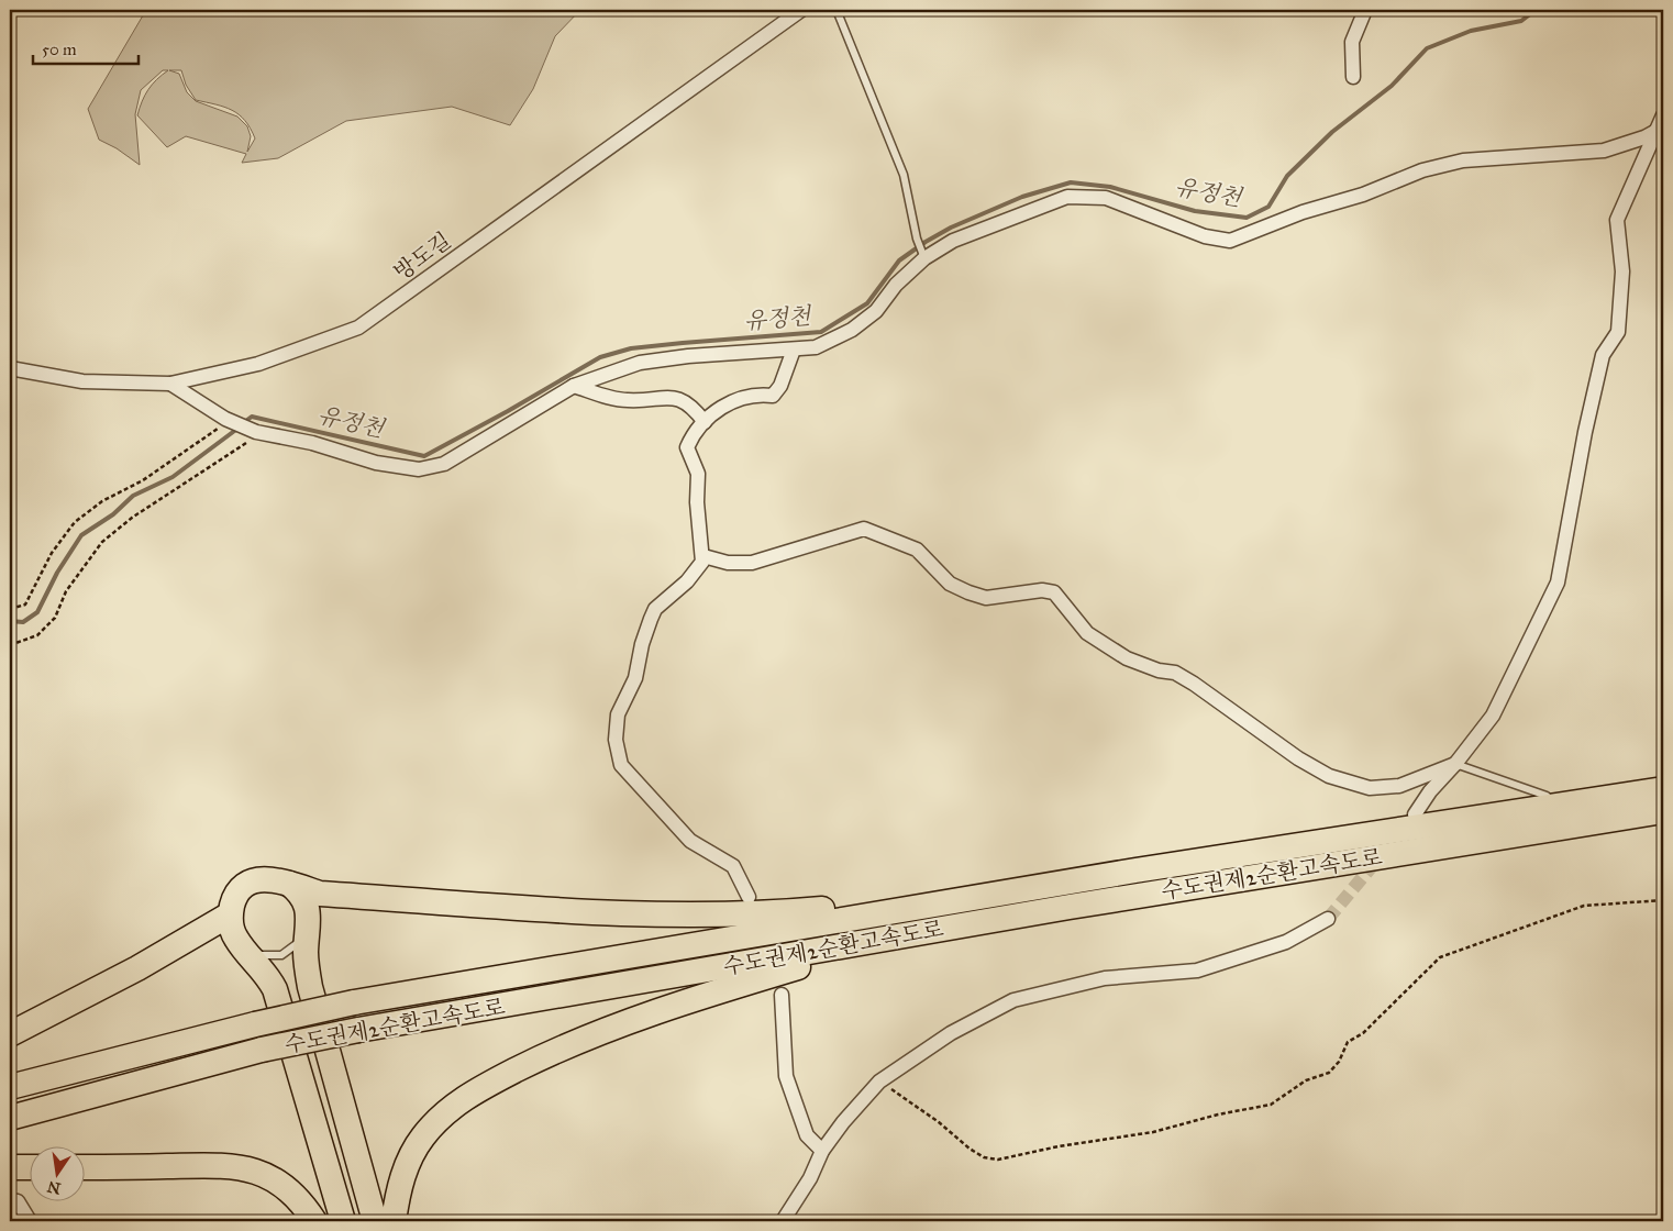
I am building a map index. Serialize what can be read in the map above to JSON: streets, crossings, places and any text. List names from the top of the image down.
{
  "streets": {
    "highway": ["수도권제2순환고속도로"],
    "street": ["방도길"]
  },
  "water": ["유정천"],
  "scale_bar": "50 m",
  "north": "bottom"
}
